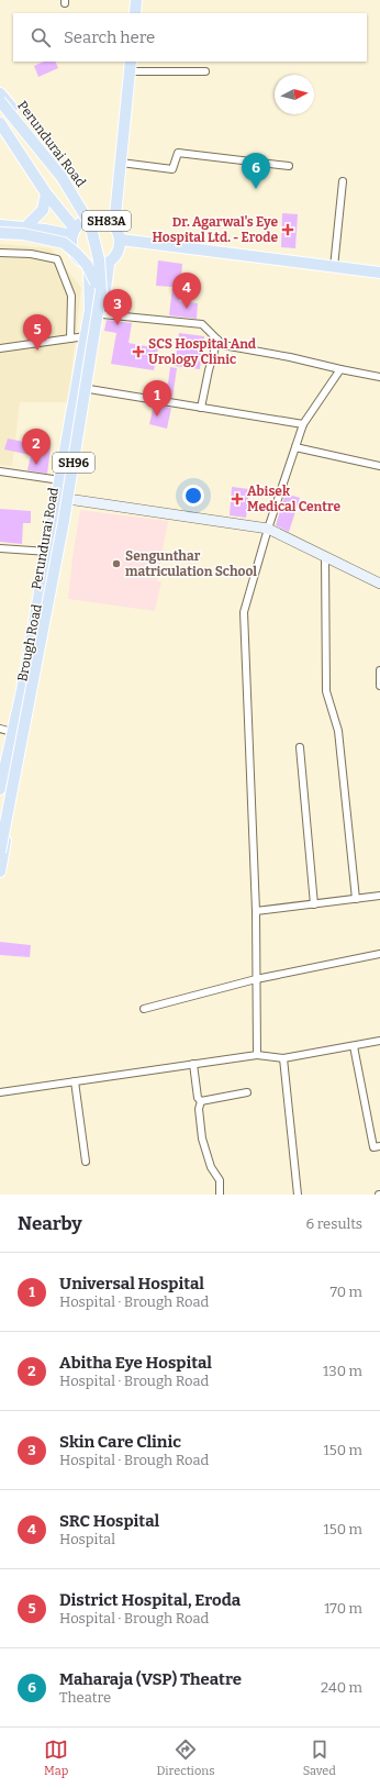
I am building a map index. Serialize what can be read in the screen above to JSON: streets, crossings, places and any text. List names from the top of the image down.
{
  "streets": {
    "main road": [
      "Perundurai Road",
      "SH83A",
      "SH96",
      "Brough Road"
    ]
  },
  "crossings": [
    ["SH83A", "Brough Road"]
  ],
  "places": {
    "health": ["Dr. Agarwal's Eye Hospital Ltd. - Erode", "SCS Hospital And Urology Clinic", "Abisek Medical Centre"],
    "other": ["Sengunthar matriculation School"]
  },
  "north": "right",
  "page": {
    "search": "Search here",
    "pins": [
      "6",
      "4",
      "3",
      "5",
      "1",
      "2"
    ],
    "heading": ["Nearby", "6 results"],
    "list": [
      {
        "mark": "1",
        "name": "Universal Hospital",
        "note": "Hospital · Brough Road",
        "value": "70 m"
      },
      {
        "mark": "2",
        "name": "Abitha Eye Hospital",
        "note": "Hospital · Brough Road",
        "value": "130 m"
      },
      {
        "mark": "3",
        "name": "Skin Care Clinic",
        "note": "Hospital · Brough Road",
        "value": "150 m"
      },
      {
        "mark": "4",
        "name": "SRC Hospital",
        "note": "Hospital",
        "value": "150 m"
      },
      {
        "mark": "5",
        "name": "District Hospital, Eroda",
        "note": "Hospital · Brough Road",
        "value": "170 m"
      },
      {
        "mark": "6",
        "name": "Maharaja (VSP) Theatre",
        "note": "Theatre",
        "value": "240 m"
      }
    ],
    "nav": ["Map", "Directions", "Saved"]
  }
}
